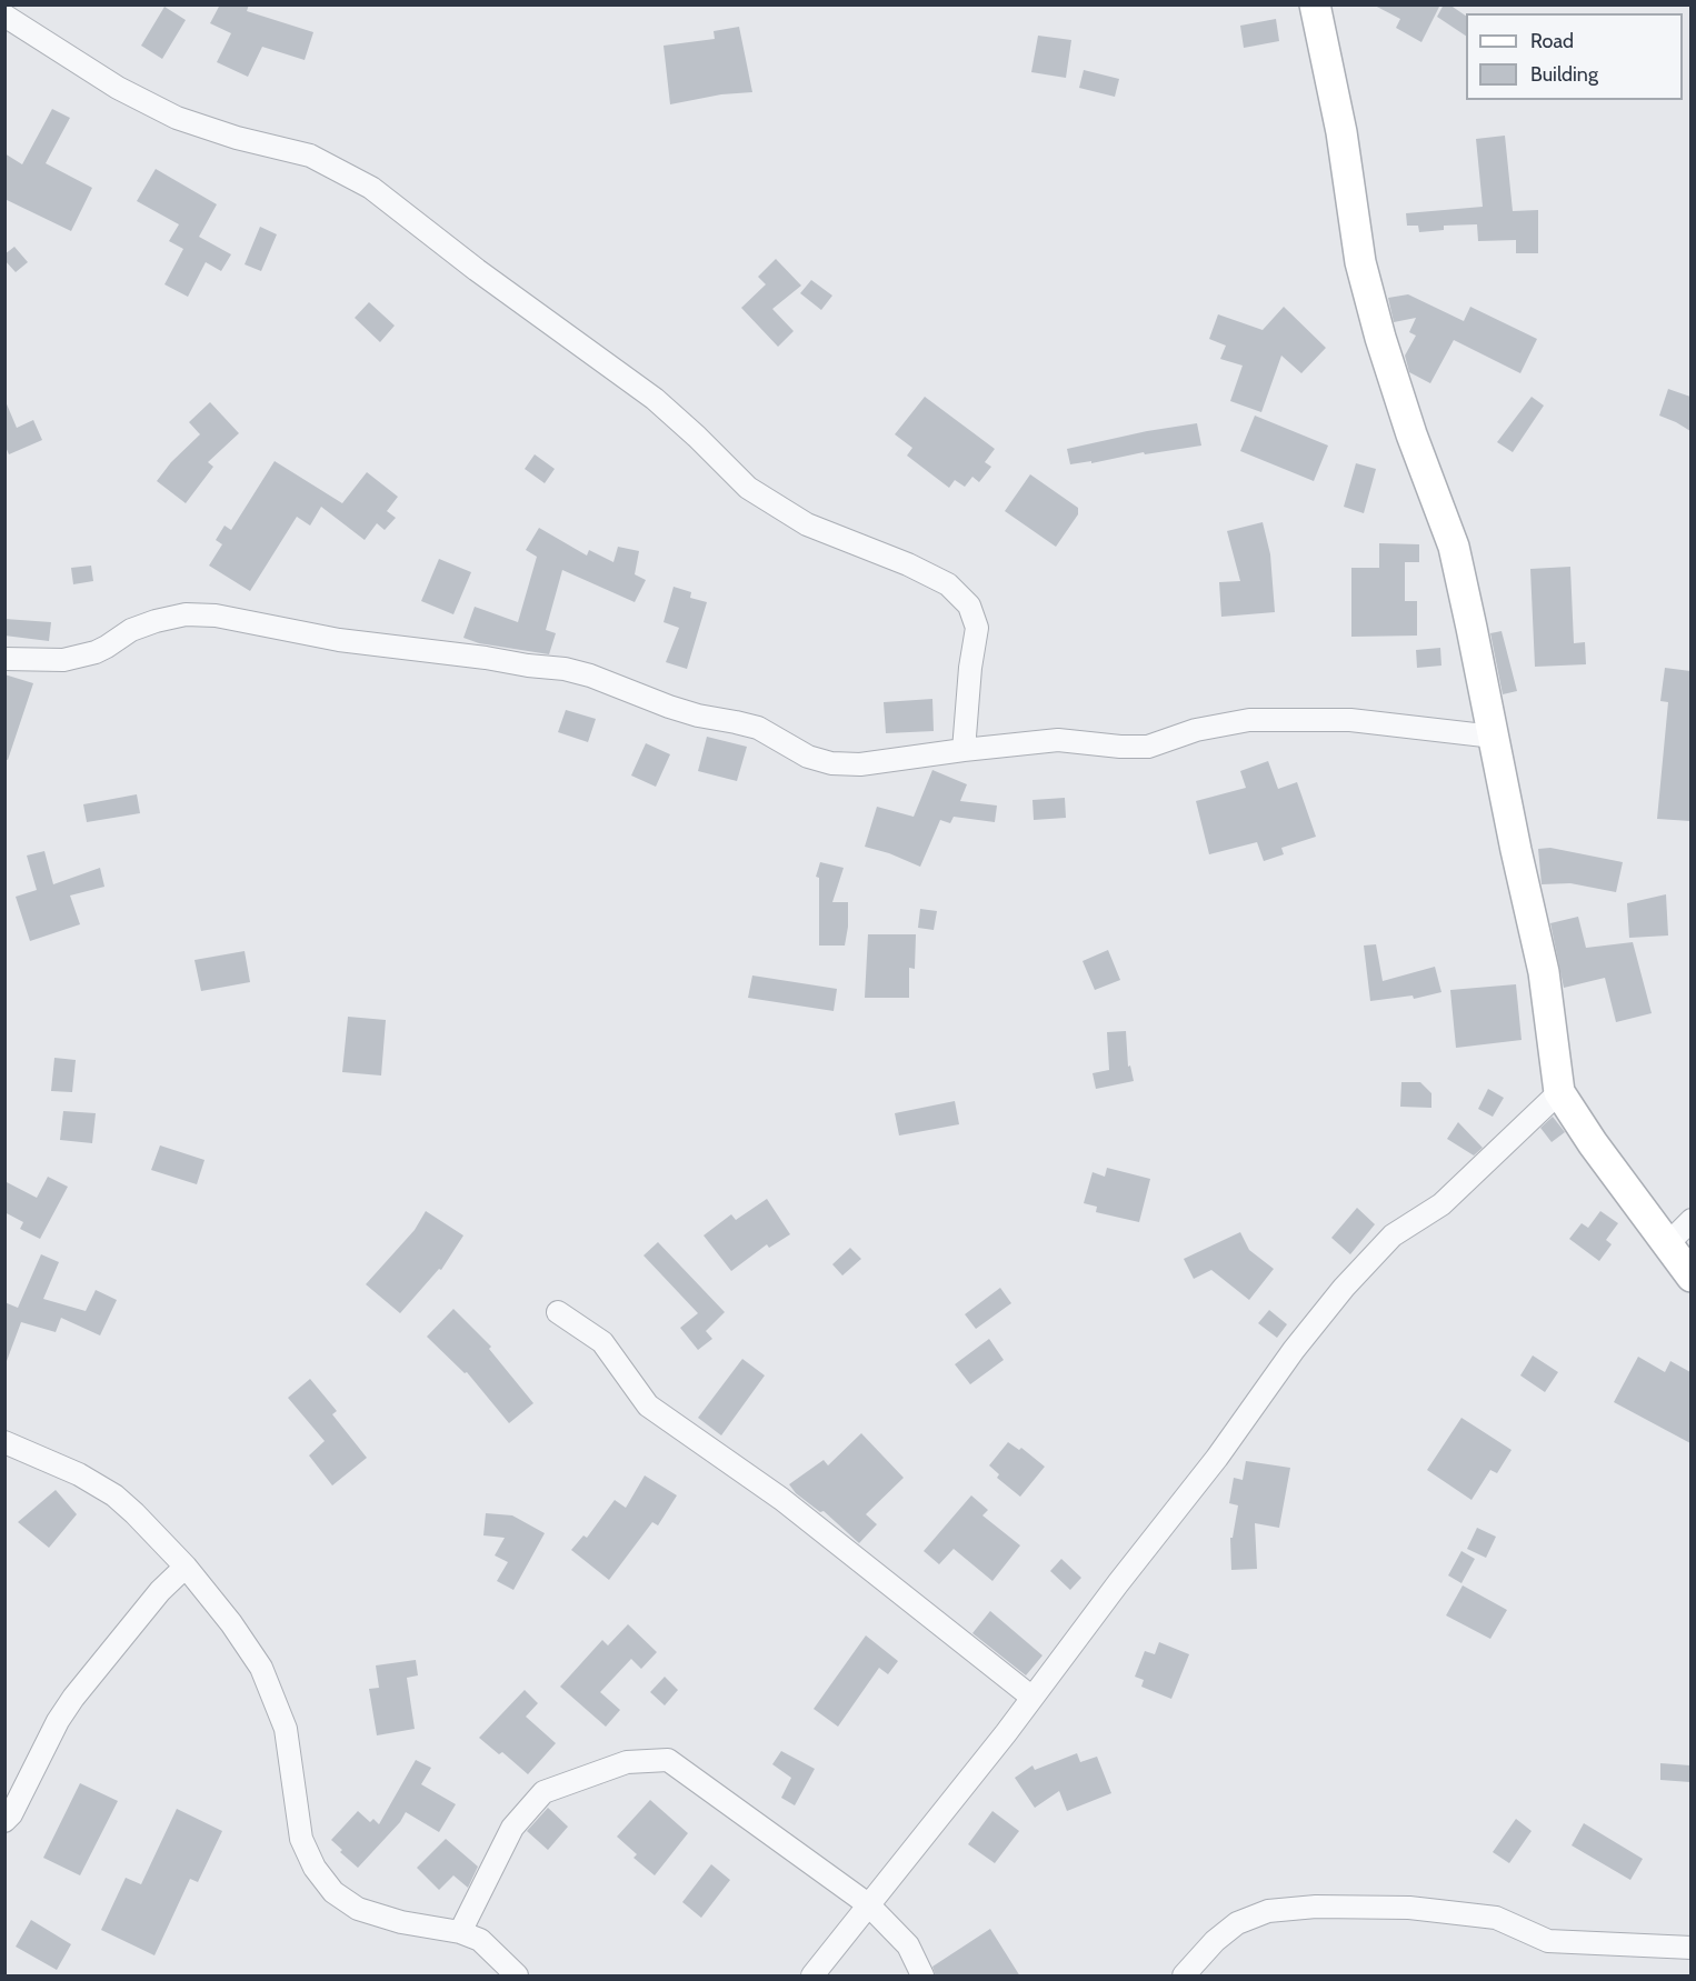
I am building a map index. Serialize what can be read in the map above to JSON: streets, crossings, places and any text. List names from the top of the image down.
{
  "legend": ["Road", "Building"]
}
